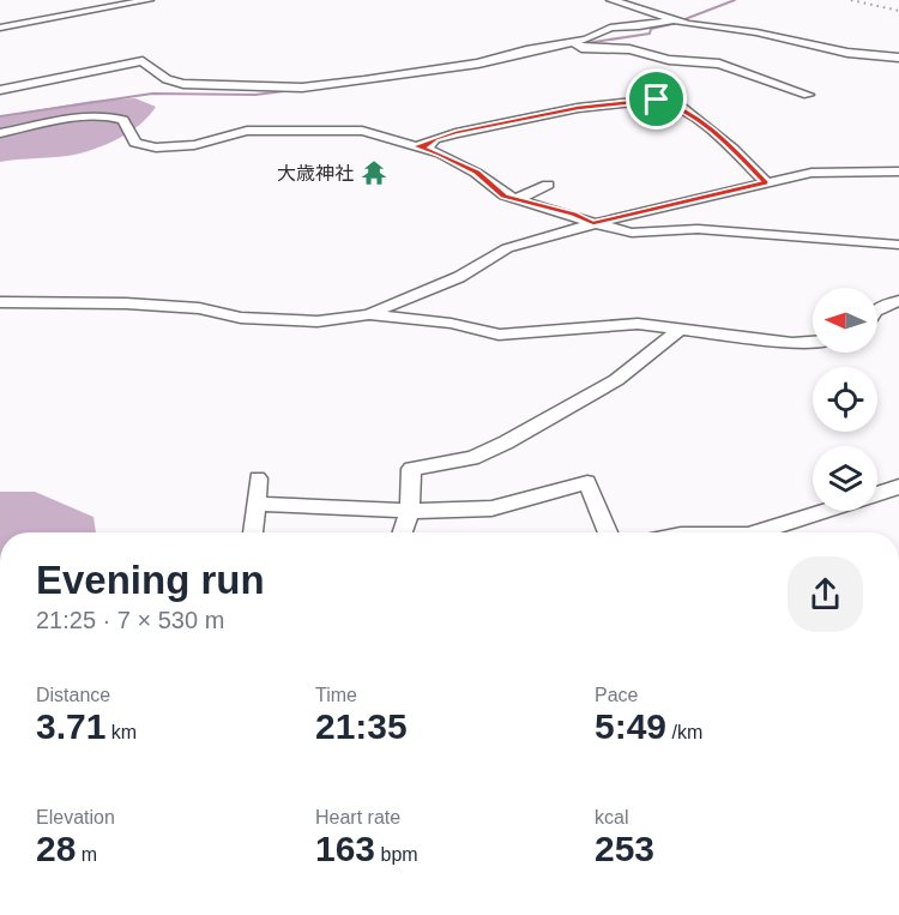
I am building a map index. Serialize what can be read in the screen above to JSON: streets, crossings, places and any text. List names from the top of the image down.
{
  "places": {
    "temple": ["大歳神社"]
  },
  "north": "left",
  "page": {
    "heading": ["Evening run", "21:25 · 7 × 530 m"],
    "stats": [
      ["Distance", "3.71 km"],
      ["Time", "21:35"],
      ["Pace", "5:49 /km"],
      ["Elevation", "28 m"],
      ["Heart rate", "163 bpm"],
      ["kcal", "253"]
    ]
  }
}
